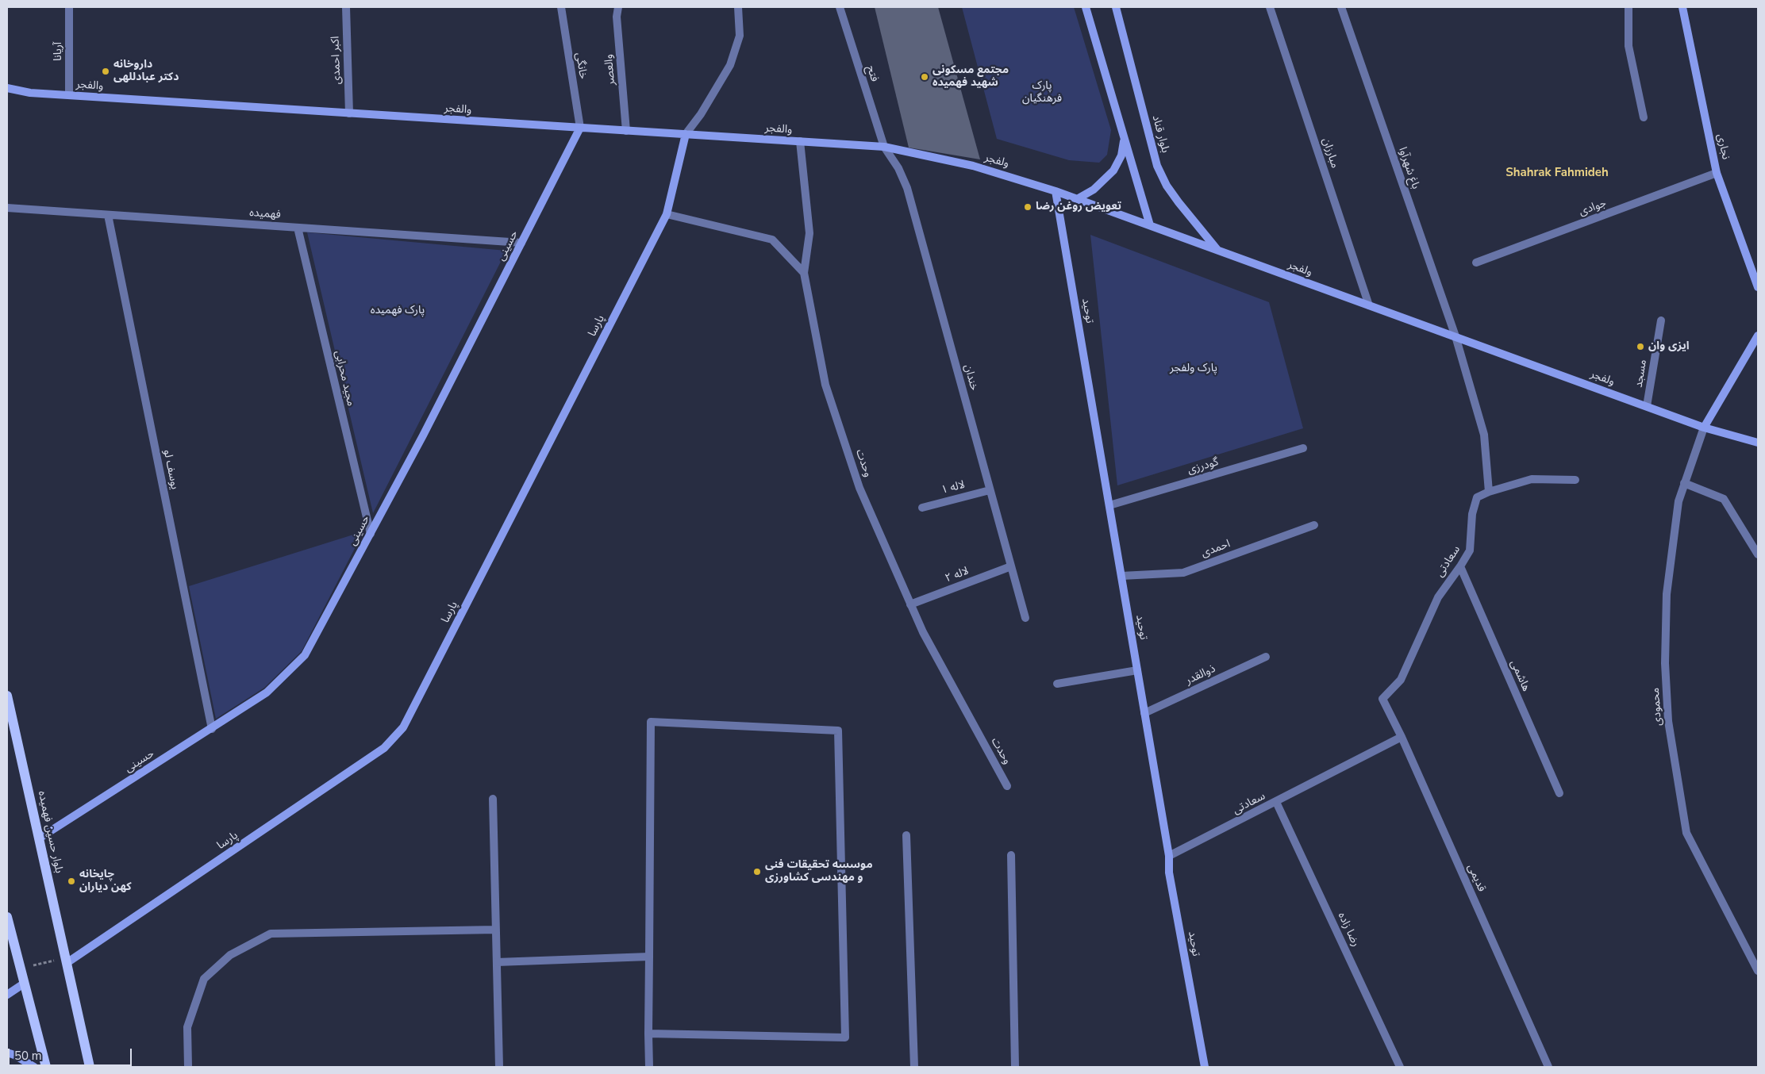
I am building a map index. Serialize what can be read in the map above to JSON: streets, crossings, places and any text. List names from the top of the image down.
{
  "streets": {
    "main road": ["بلوار حسین فهمیده"],
    "street": [
      "آریانا",
      "اکبر احمدی",
      "خانگی",
      "والعصر",
      "فتح",
      "والفجر",
      "بلوار قناد",
      "نجاری",
      "مبارزان",
      "ولفجر",
      "باغ شهرآوا",
      "جوادی",
      "فهمیده",
      "حسینی",
      "توحید",
      "پارسا",
      "مسجد",
      "خندان",
      "مجید محرابی",
      "وحدت",
      "گودرزی",
      "یوسف لو",
      "لاله ۱",
      "احمدی",
      "سعادتی",
      "لاله ۲",
      "ذوالقدر",
      "هاشمی",
      "محمودی",
      "قدیمی",
      "رضا زاده"
    ]
  },
  "crossings": [
    ["آریانا", "والفجر"],
    ["اکبر احمدی", "والفجر"],
    ["خانگی", "والفجر"],
    ["خانگی", "حسینی"],
    ["والعصر", "والفجر"],
    ["فتح", "والفجر"],
    ["فتح", "ولفجر"],
    ["فتح", "خندان"],
    ["والفجر", "ولفجر"],
    ["والفجر", "حسینی"],
    ["والفجر", "پارسا"],
    ["والفجر", "خندان"],
    ["بلوار قناد", "ولفجر"],
    ["نجاری", "جوادی"],
    ["مبارزان", "ولفجر"],
    ["ولفجر", "باغ شهرآوا"],
    ["ولفجر", "توحید"],
    ["ولفجر", "مسجد"],
    ["ولفجر", "خندان"],
    ["ولفجر", "محمودی"],
    ["باغ شهرآوا", "سعادتی"],
    ["فهمیده", "حسینی"],
    ["فهمیده", "مجید محرابی"],
    ["فهمیده", "یوسف لو"],
    ["حسینی", "مجید محرابی"],
    ["حسینی", "یوسف لو"],
    ["حسینی", "بلوار حسین فهمیده"],
    ["توحید", "گودرزی"],
    ["توحید", "احمدی"],
    ["توحید", "سعادتی"],
    ["توحید", "ذوالقدر"],
    ["پارسا", "بلوار حسین فهمیده"],
    ["خندان", "لاله ۱"],
    ["خندان", "لاله ۲"],
    ["وحدت", "لاله ۲"],
    ["سعادتی", "هاشمی"],
    ["سعادتی", "قدیمی"],
    ["سعادتی", "رضا زاده"]
  ],
  "districts": ["Shahrak Fahmideh"],
  "parks": ["پارک فرهنگیان", "پارک فهمیده", "پارک ولفجر"],
  "places": [
    "داروخانه دکتر عبادللهی",
    "مجتمع مسکونی شهید فهمیده",
    "تعویض روغن رضا",
    "ایزی وان",
    "موسسه تحقیقات فنی و مهندسی کشاورزی",
    "چایخانه کهن دیاران"
  ],
  "scale_bar": "50 m"
}
